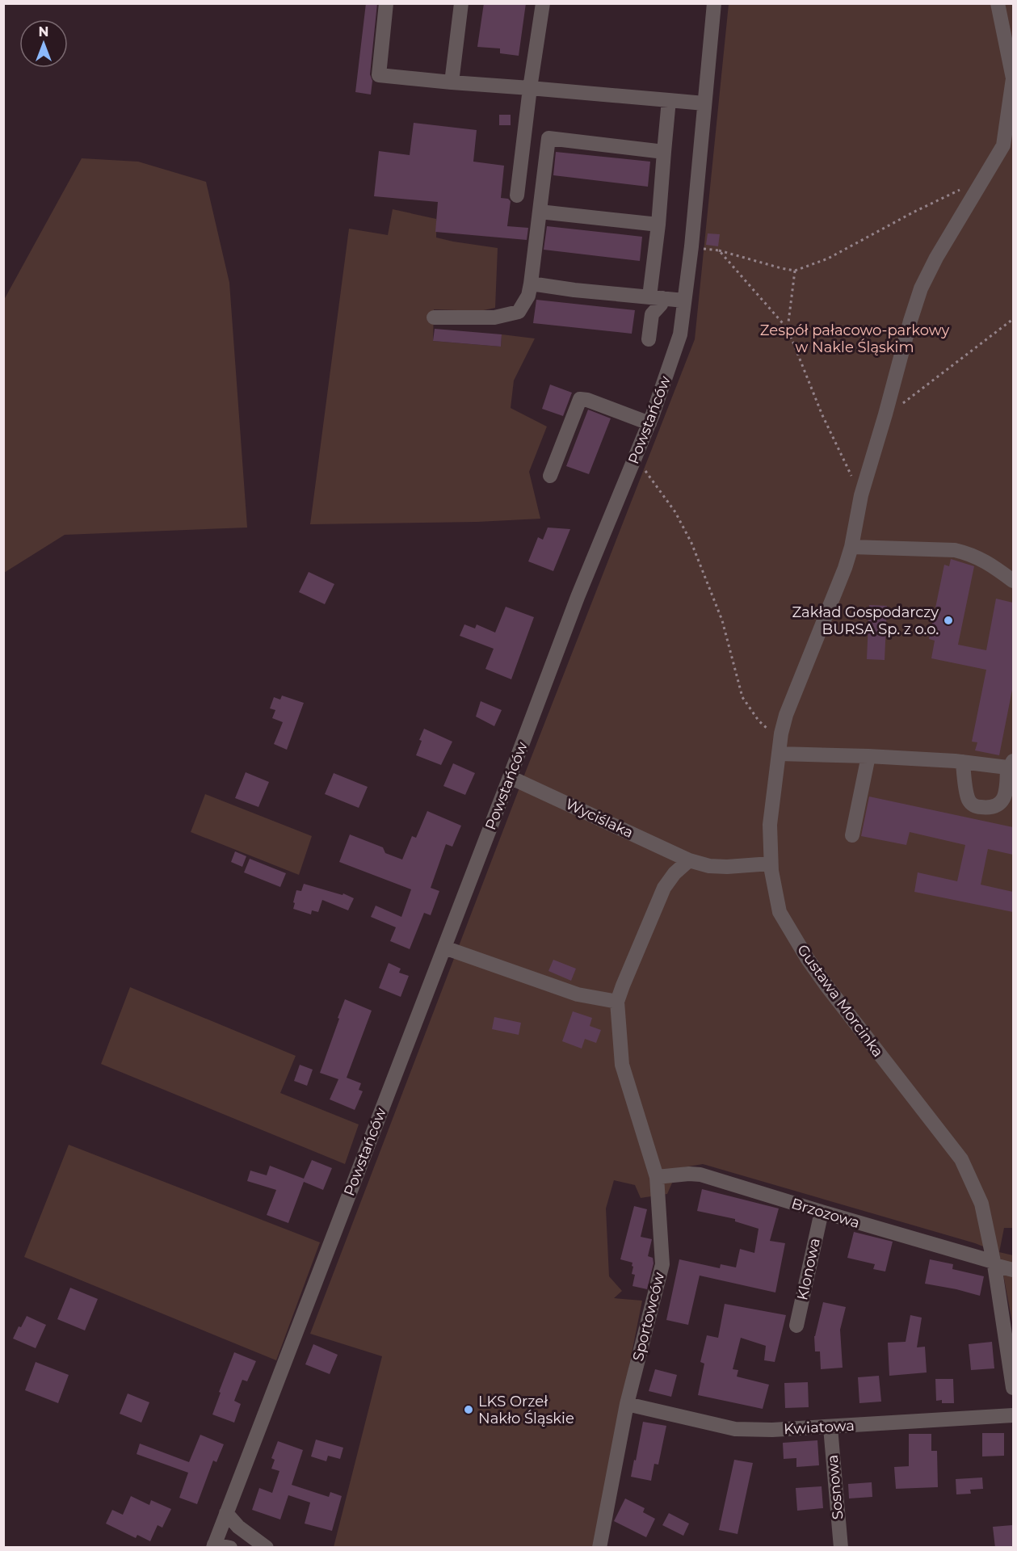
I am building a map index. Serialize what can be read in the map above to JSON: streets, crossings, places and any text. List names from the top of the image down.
{
  "streets": {
    "street": [
      "Powstańców",
      "Wyciślaka",
      "Gustawa Morcinka",
      "Brzozowa",
      "Klonowa",
      "Sportowców",
      "Kwiatowa",
      "Sosnowa"
    ]
  },
  "crossings": [
    ["Powstańców", "Wyciślaka"],
    ["Gustawa Morcinka", "Brzozowa"],
    ["Brzozowa", "Klonowa"],
    ["Brzozowa", "Sportowców"],
    ["Sportowców", "Kwiatowa"],
    ["Kwiatowa", "Sosnowa"]
  ],
  "parks": ["Zespół pałacowo-parkowy w Nakle Śląskim"],
  "places": ["Zakład Gospodarczy BURSA Sp. z o.o.", "LKS Orzeł Nakło Śląskie"],
  "north": "top"
}
